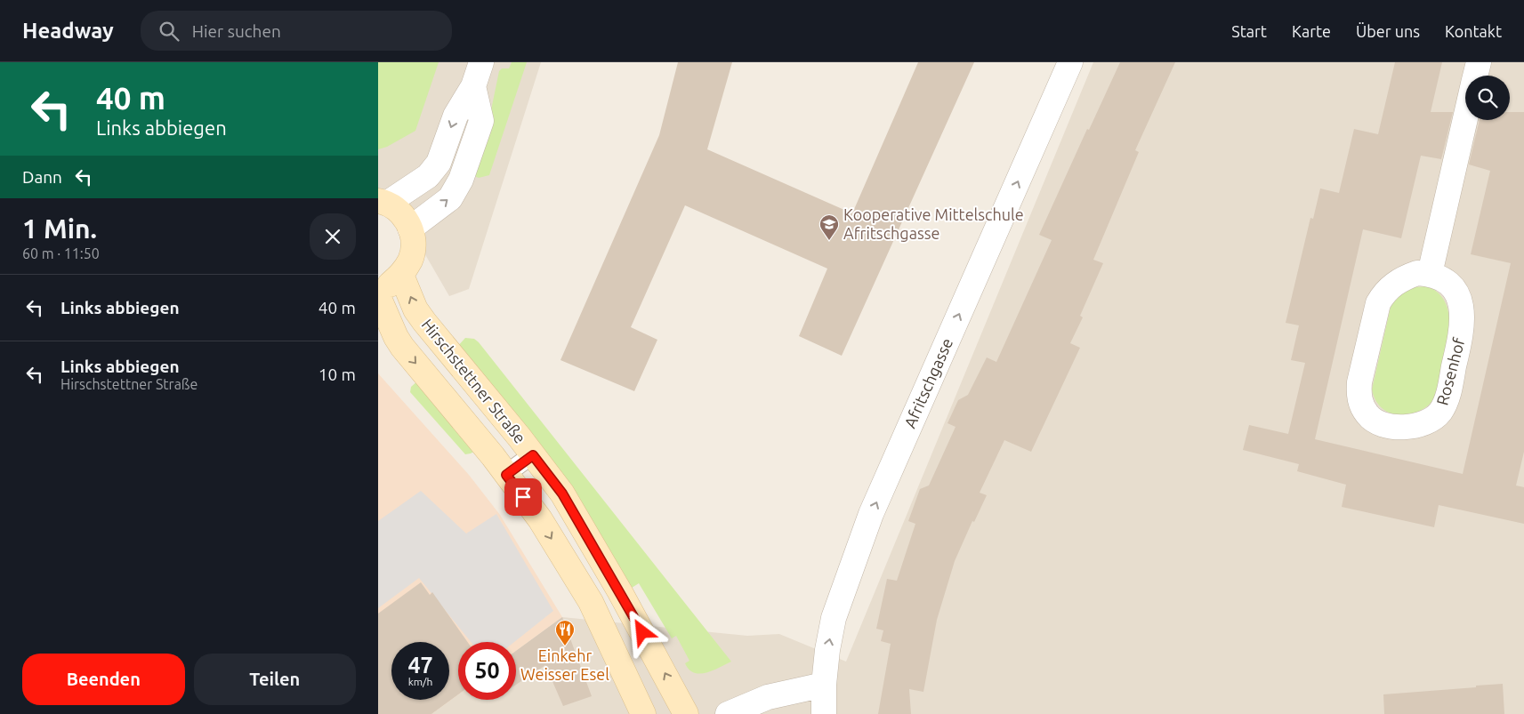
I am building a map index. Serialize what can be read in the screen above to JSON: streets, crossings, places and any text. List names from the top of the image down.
{
  "streets": {
    "main road": ["Hirschstettner Straße"],
    "street": ["Rosenhof", "Afritschgasse"]
  },
  "one_way": ["Afritschgasse"],
  "places": {
    "school or university": ["Kooperative Mittelschule Afritschgasse"],
    "restaurant": ["Einkehr Weisser Esel"]
  },
  "page": {
    "header": "Headway",
    "search": "Hier suchen",
    "nav": [
      "Start",
      "Karte",
      "Über uns",
      "Kontakt"
    ],
    "turn": ["40 m", "Links abbiegen"],
    "then": "Dann",
    "heading": ["1 Min.", "60 m · 11:50"],
    "list": [
      {
        "name": "Links abbiegen",
        "value": "40 m"
      },
      {
        "name": "Links abbiegen",
        "note": "Hirschstettner Straße",
        "value": "10 m"
      }
    ],
    "speed": "47 km/h",
    "limit": "50",
    "buttons": ["Beenden", "Teilen"]
  }
}
